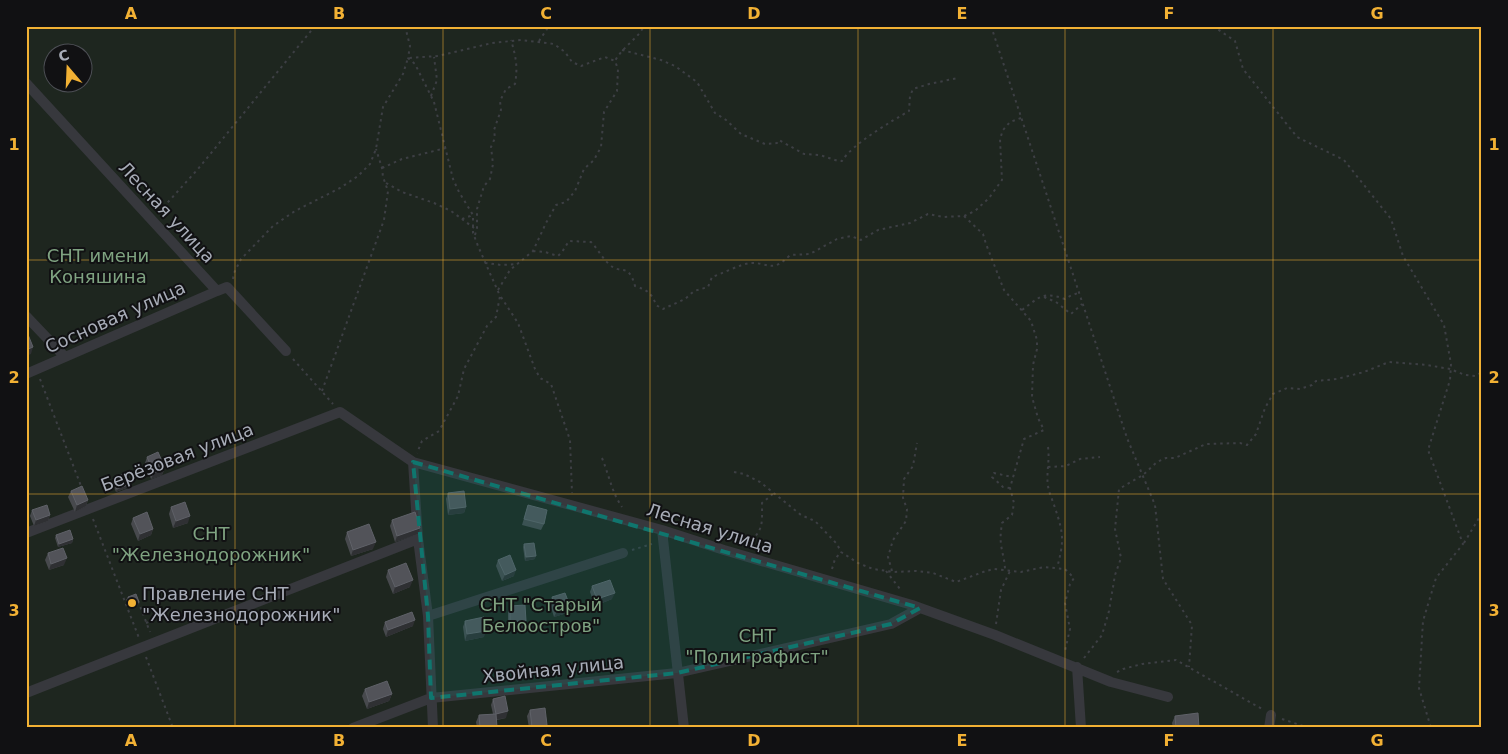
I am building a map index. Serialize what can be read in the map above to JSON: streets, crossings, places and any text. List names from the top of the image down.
{
  "streets": {
    "street": [
      "Лесная улица",
      "Сосновая улица",
      "Берёзовая улица",
      "Хвойная улица"
    ]
  },
  "crossings": [
    ["Лесная улица", "Сосновая улица"],
    ["Лесная улица", "Берёзовая улица"],
    ["Лесная улица", "Хвойная улица"]
  ],
  "parks": [
    "СНТ имени Коняшина",
    "СНТ \"Железнодорожник\"",
    "СНТ \"Старый Белоостров\"",
    "СНТ \"Полиграфист\""
  ],
  "places": ["Правление СНТ \"Железнодорожник\""],
  "north": "top",
  "grid": {
    "columns": [
      "A",
      "B",
      "C",
      "D",
      "E",
      "F",
      "G"
    ],
    "rows": ["1", "2", "3"]
  }
}
